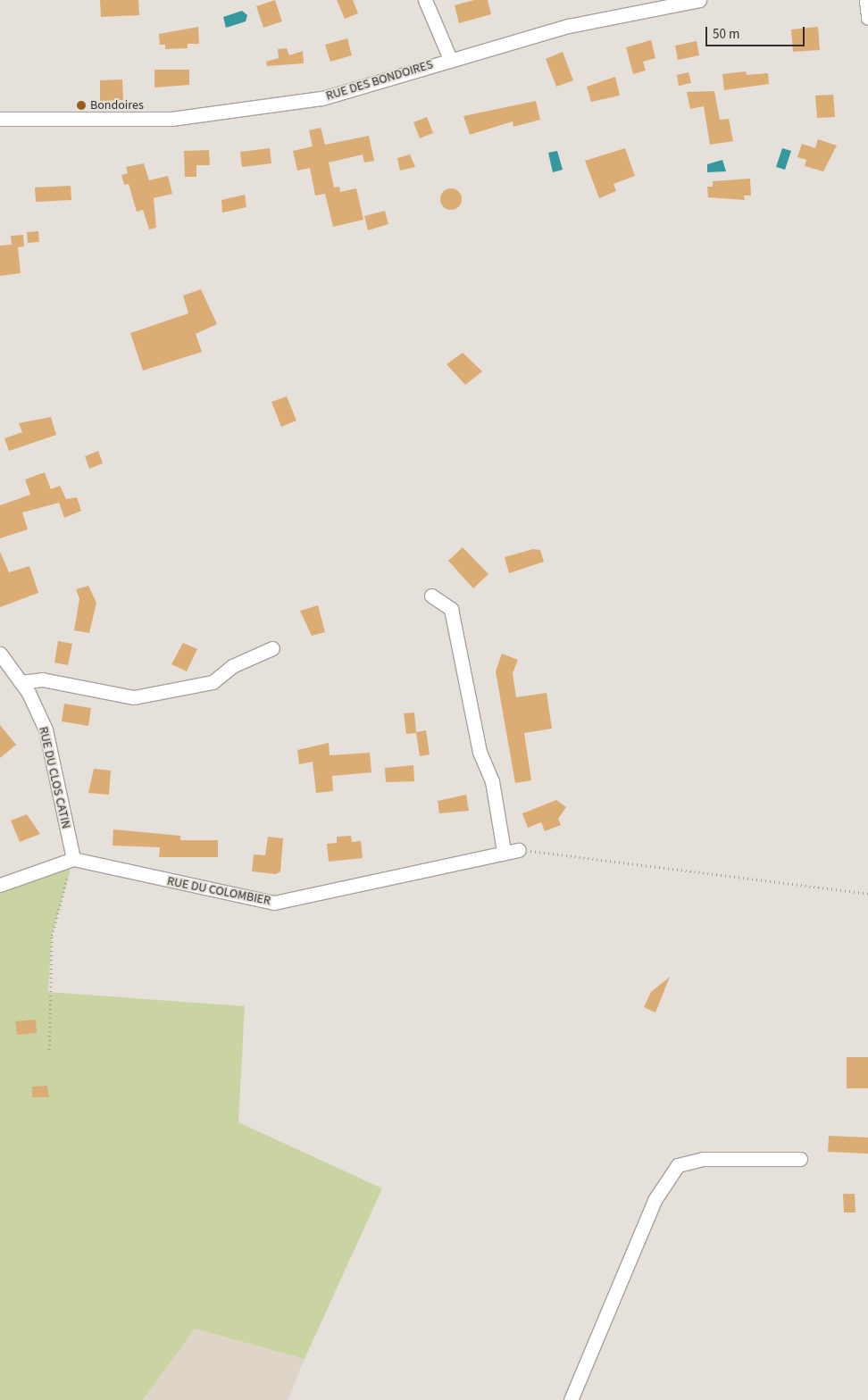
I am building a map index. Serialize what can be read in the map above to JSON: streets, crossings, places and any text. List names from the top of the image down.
{
  "streets": {
    "street": ["RUE DES BONDOIRES", "RUE DU CLOS CATIN", "RUE DU COLOMBIER"]
  },
  "crossings": [
    ["RUE DU CLOS CATIN", "RUE DU COLOMBIER"]
  ],
  "places": ["Bondoires"],
  "scale_bar": "50 m"
}
